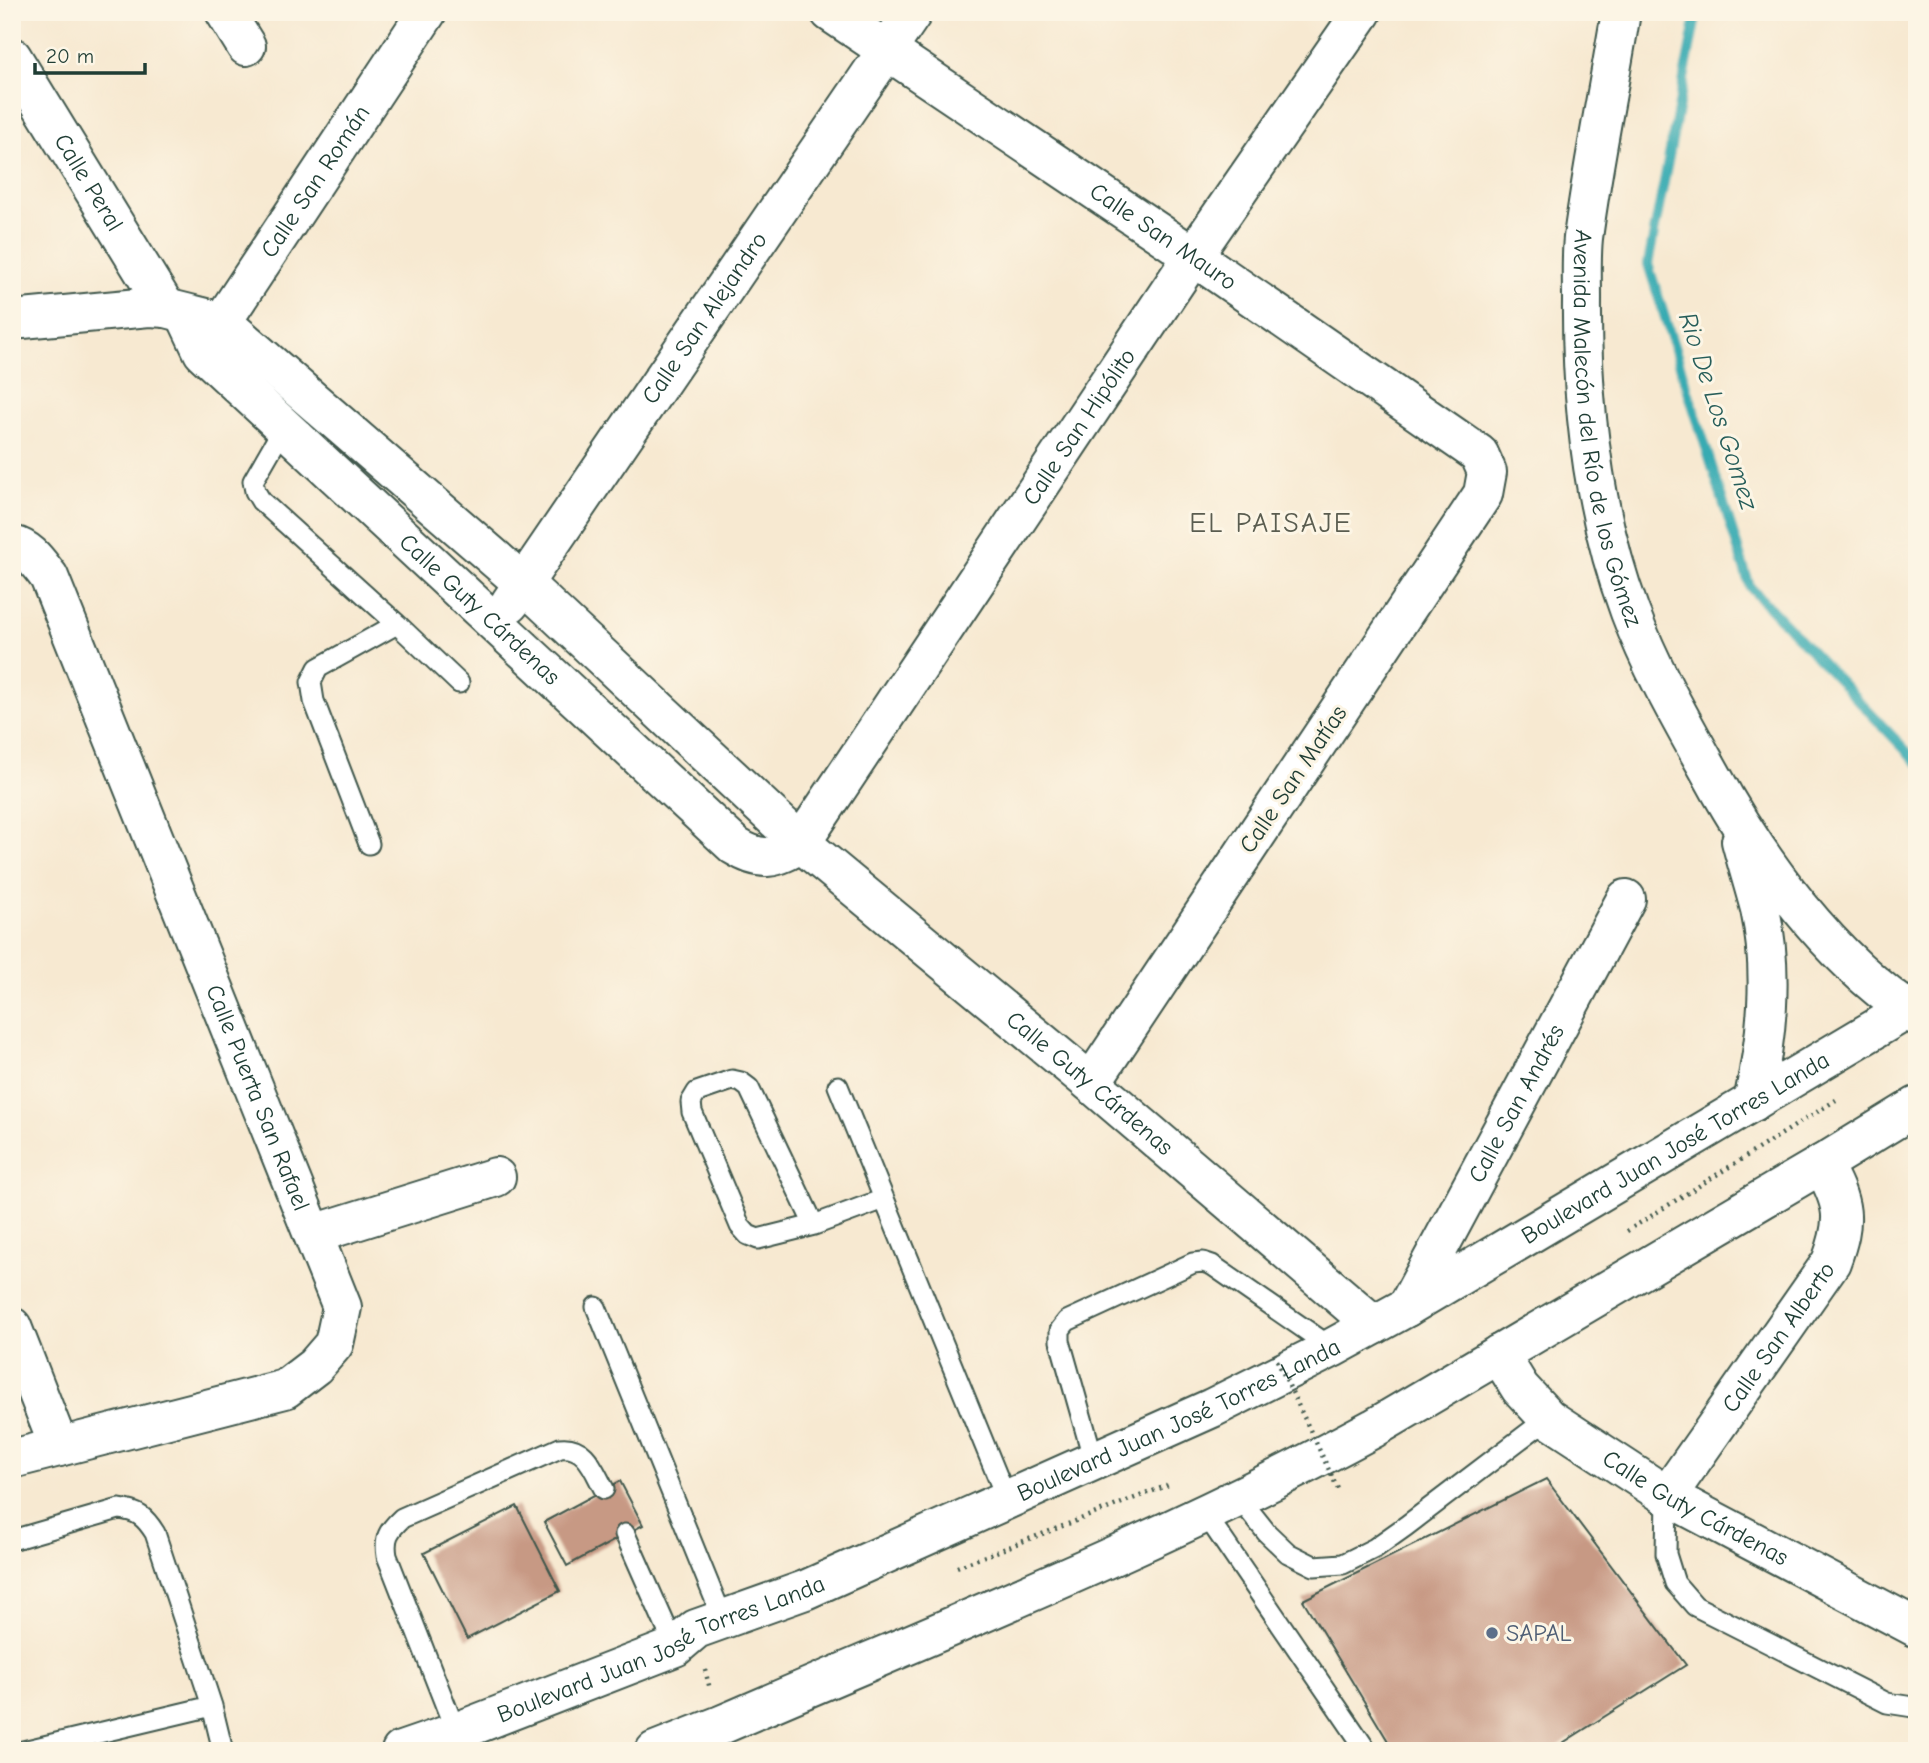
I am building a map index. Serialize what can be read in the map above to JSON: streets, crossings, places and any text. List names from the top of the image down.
{
  "streets": {
    "street": [
      "Calle Peral",
      "Calle San Román",
      "Calle San Mauro",
      "Calle San Alejandro",
      "Calle San Hipólito",
      "Avenida Malecón del Río de los Gómez",
      "Calle Guty Cárdenas",
      "Calle San Matías",
      "Calle Puerta San Rafael",
      "Calle San Andrés",
      "Boulevard Juan José Torres Landa",
      "Calle San Alberto"
    ]
  },
  "crossings": [
    ["Calle Peral", "Calle Guty Cárdenas"],
    ["Calle San Román", "Calle Guty Cárdenas"],
    ["Calle San Mauro", "Calle San Alejandro"],
    ["Calle San Mauro", "Calle San Hipólito"],
    ["Calle San Mauro", "Calle San Matías"],
    ["Calle San Alejandro", "Calle Guty Cárdenas"],
    ["Calle San Hipólito", "Calle Guty Cárdenas"],
    ["Calle Guty Cárdenas", "Calle San Matías"],
    ["Calle Guty Cárdenas", "Boulevard Juan José Torres Landa"],
    ["Calle Guty Cárdenas", "Calle San Alberto"],
    ["Calle San Andrés", "Boulevard Juan José Torres Landa"]
  ],
  "districts": ["EL PAISAJE"],
  "water": ["Rio De Los Gomez"],
  "places": ["SAPAL"],
  "scale_bar": "20 m"
}
